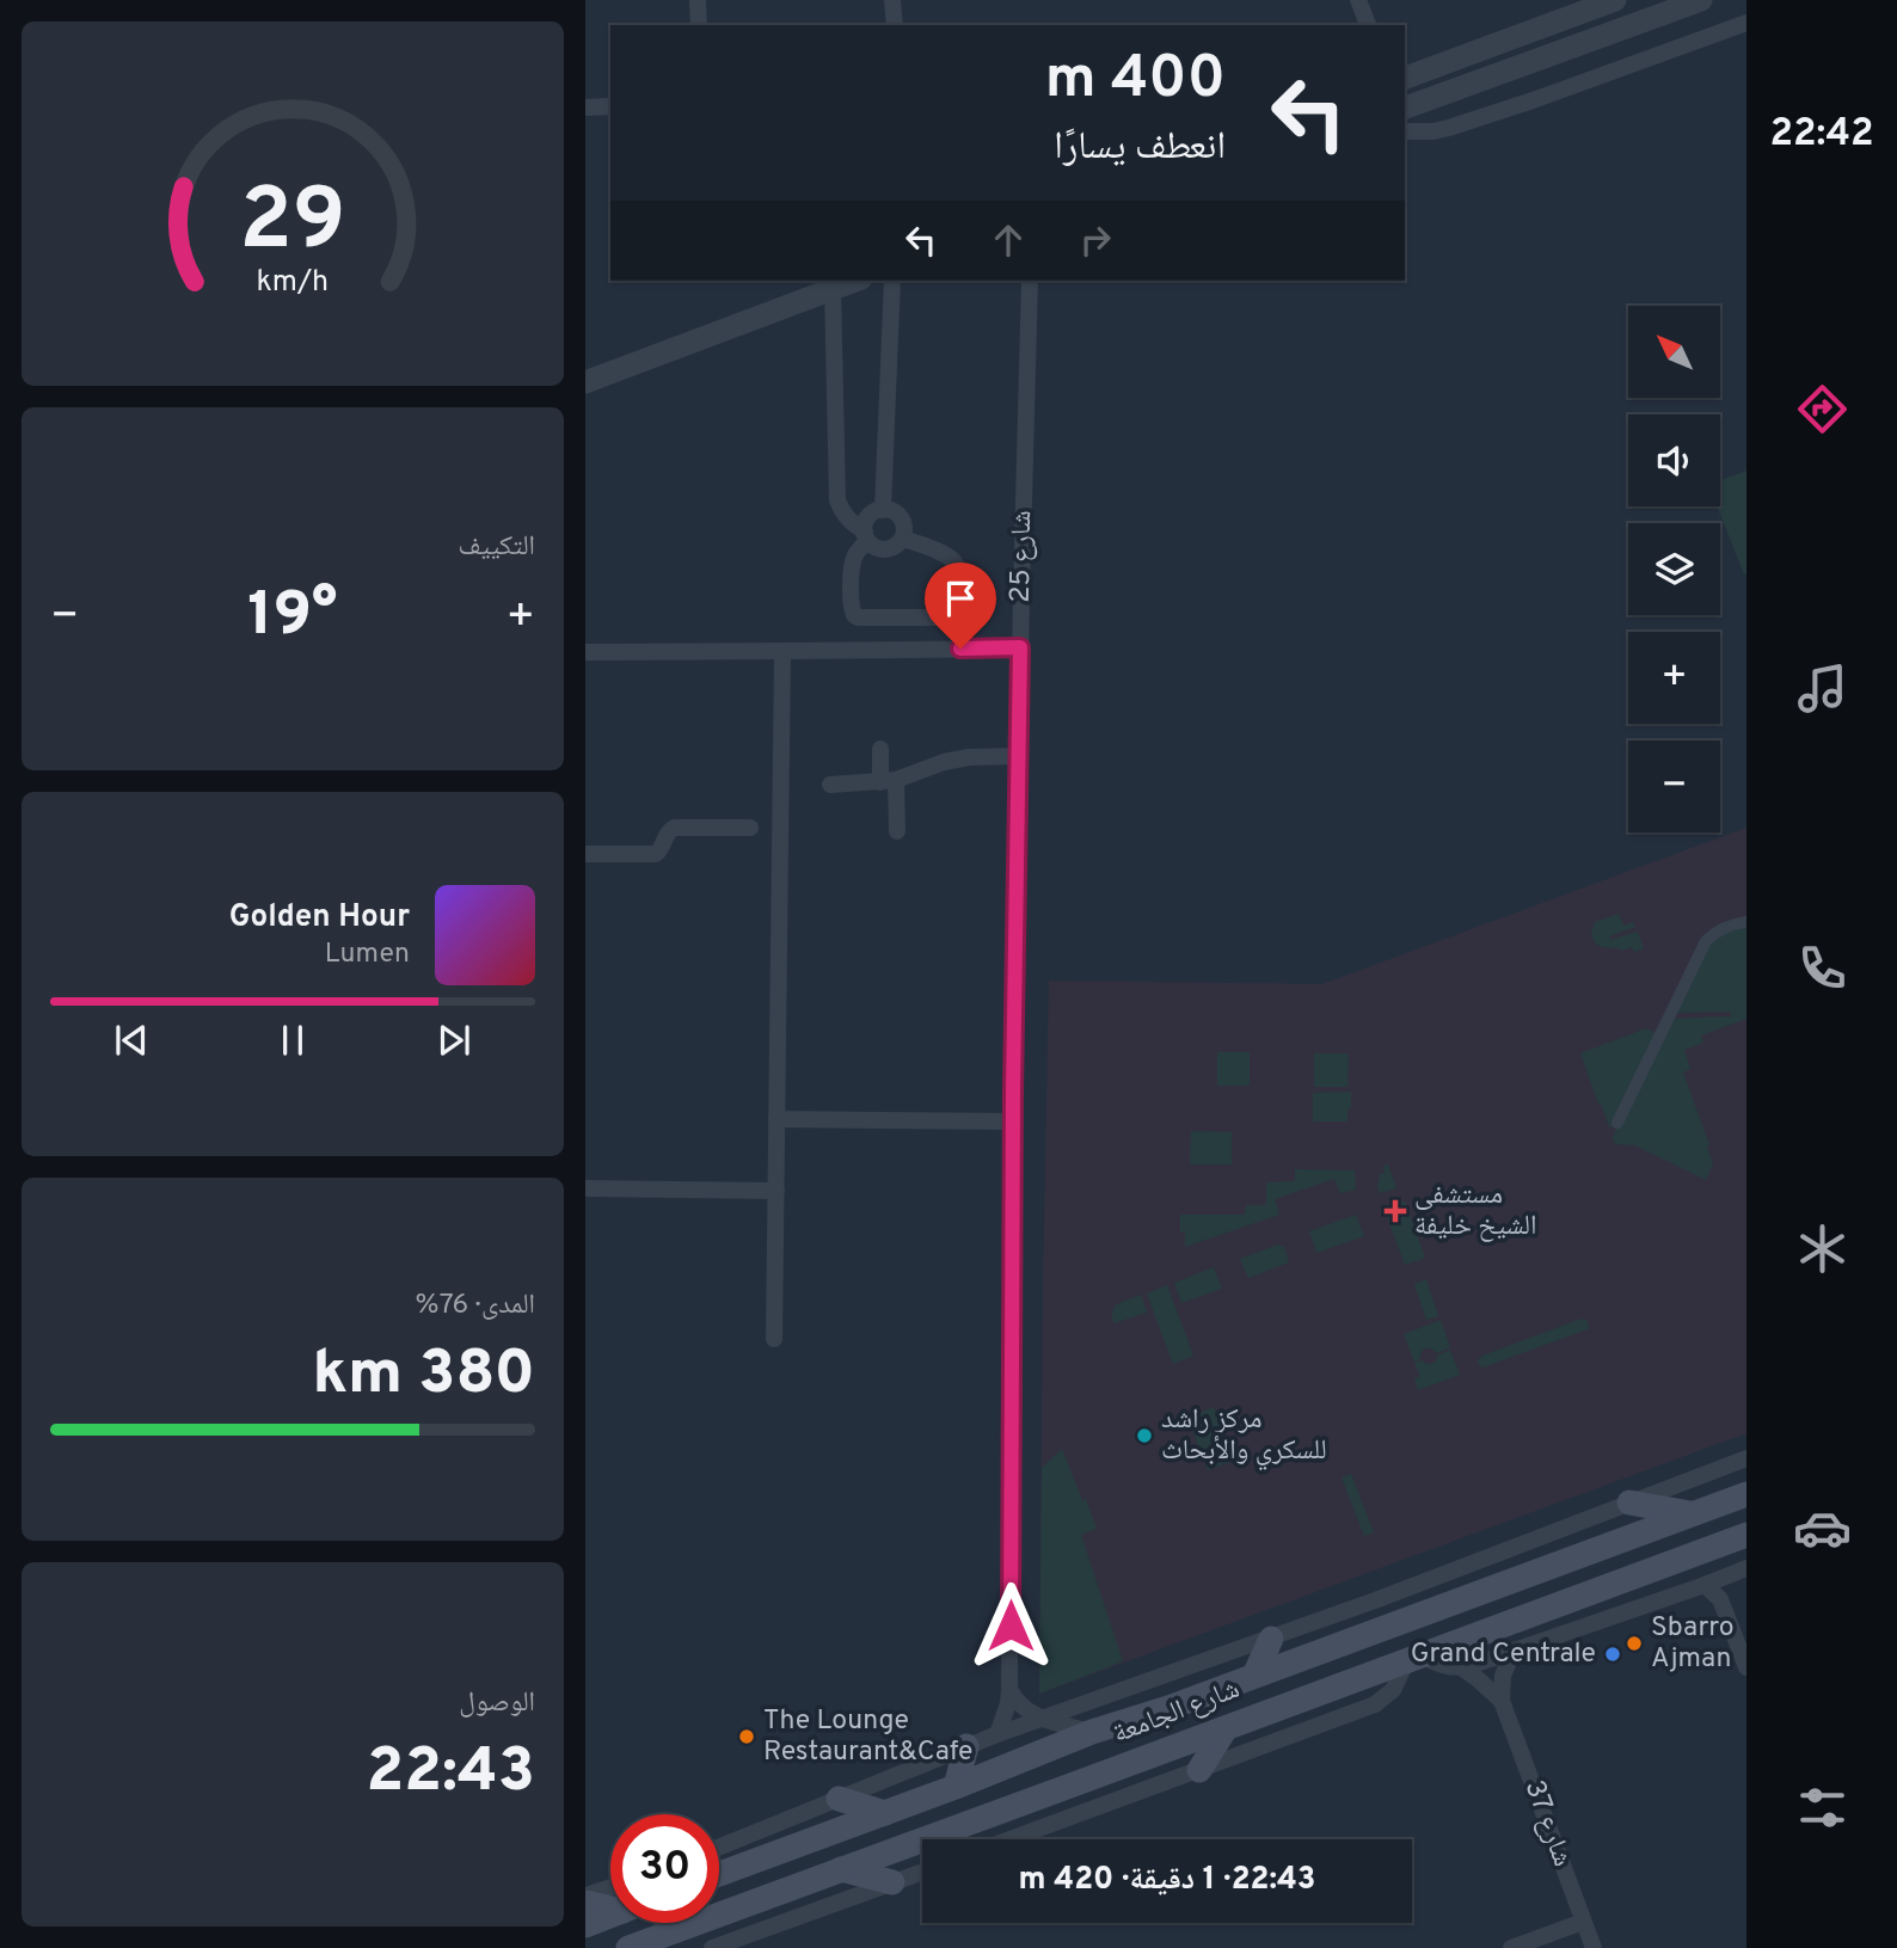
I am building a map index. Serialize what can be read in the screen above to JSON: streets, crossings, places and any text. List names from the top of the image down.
{
  "streets": {
    "main road": ["شارع الجامعة"],
    "street": ["شارع 25", "شارع 37"]
  },
  "places": {
    "health": ["مستشفى الشيخ خليفة"],
    "other": [
      "مركز راشد للسكري والأبحاث",
      "Sbarro Ajman",
      "Grand Centrale",
      "The Lounge Restaurant&Cafe"
    ]
  },
  "north": "top left",
  "page": {
    "tabs": "22:42",
    "turn": ["400 m", "انعطف يسارًا"],
    "map_buttons": ["+", "−"],
    "tile": [
      "التكييف",
      ["المدى · 76%", "380 km"],
      ["الوصول", "22:43"]
    ],
    "heat": ["−", "19°", "+"],
    "song": ["Golden Hour", "Lumen"],
    "limit": "30",
    "trip": "22:43 · 1 دقيقة · 420 m",
    "gauge": ["29", "km/h"]
  }
}
